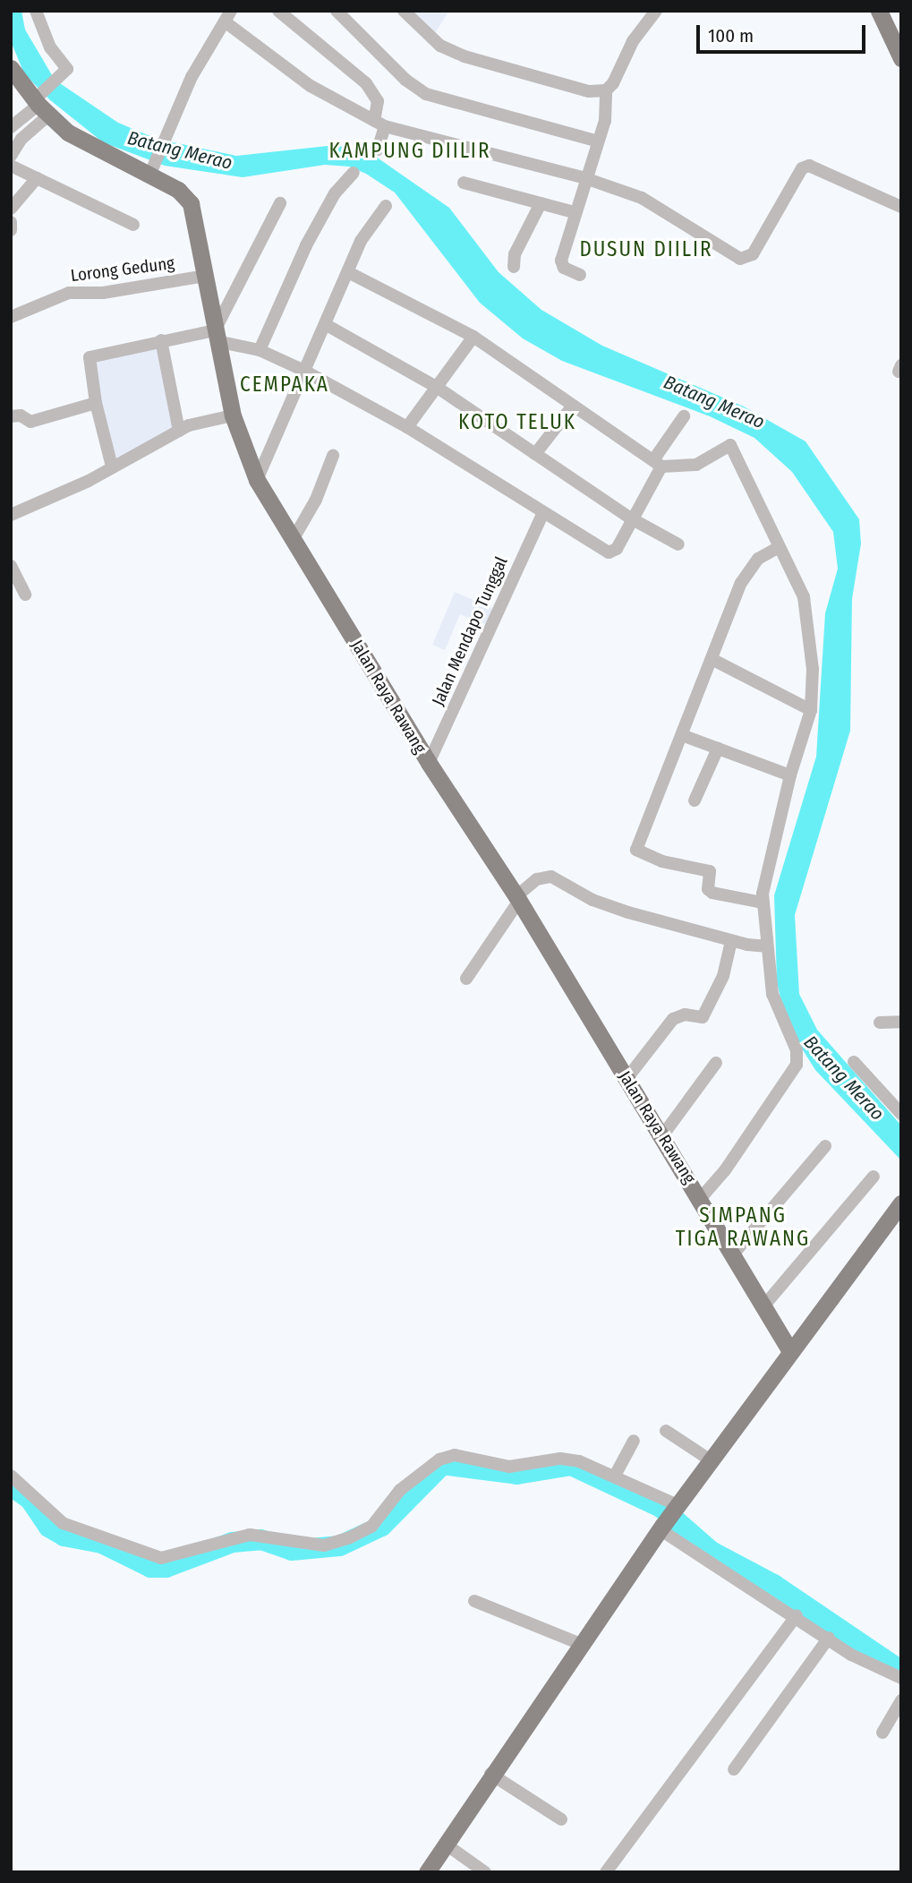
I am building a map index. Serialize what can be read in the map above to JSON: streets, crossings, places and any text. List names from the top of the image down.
{
  "streets": {
    "main road": ["Jalan Raya Rawang"],
    "street": ["Lorong Gedung", "Jalan Mendapo Tunggal"]
  },
  "crossings": [
    ["Lorong Gedung", "Jalan Raya Rawang"],
    ["Jalan Mendapo Tunggal", "Jalan Raya Rawang"]
  ],
  "districts": [
    "KAMPUNG DIILIR",
    "DUSUN DIILIR",
    "CEMPAKA",
    "KOTO TELUK",
    "SIMPANG TIGA RAWANG"
  ],
  "water": ["Batang Merao"],
  "scale_bar": "100 m"
}
